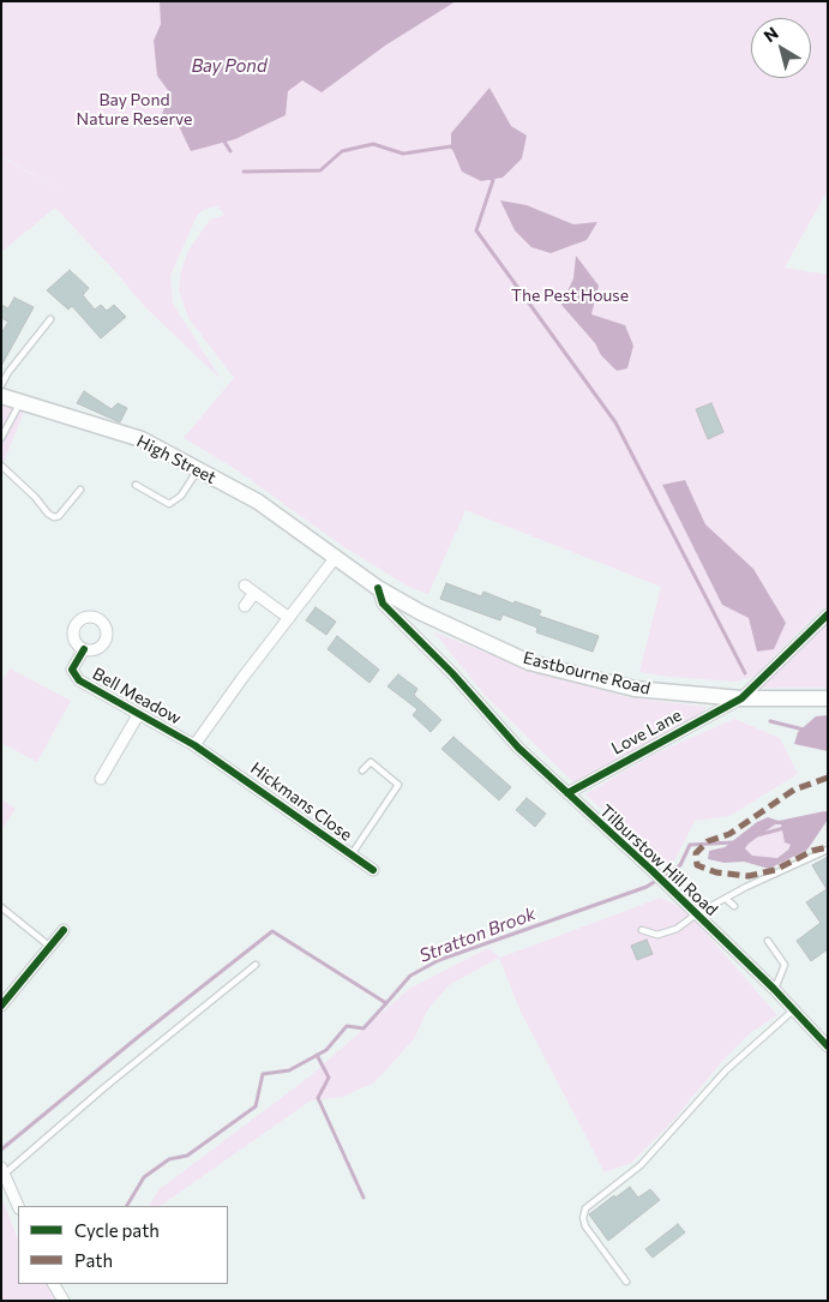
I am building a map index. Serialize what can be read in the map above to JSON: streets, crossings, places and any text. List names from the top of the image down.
{
  "streets": {
    "main road": ["High Street", "Eastbourne Road"],
    "street": [
      "Bell Meadow",
      "Love Lane",
      "Hickmans Close",
      "Tilburstow Hill Road"
    ]
  },
  "crossings": [
    ["High Street", "Eastbourne Road"],
    ["Eastbourne Road", "Love Lane"],
    ["Eastbourne Road", "Tilburstow Hill Road"],
    ["Bell Meadow", "Hickmans Close"],
    ["Love Lane", "Tilburstow Hill Road"]
  ],
  "water": ["Bay Pond", "Stratton Brook"],
  "parks": ["Bay Pond Nature Reserve", "The Pest House"],
  "legend": ["Cycle path", "Path"],
  "north": "top left"
}
